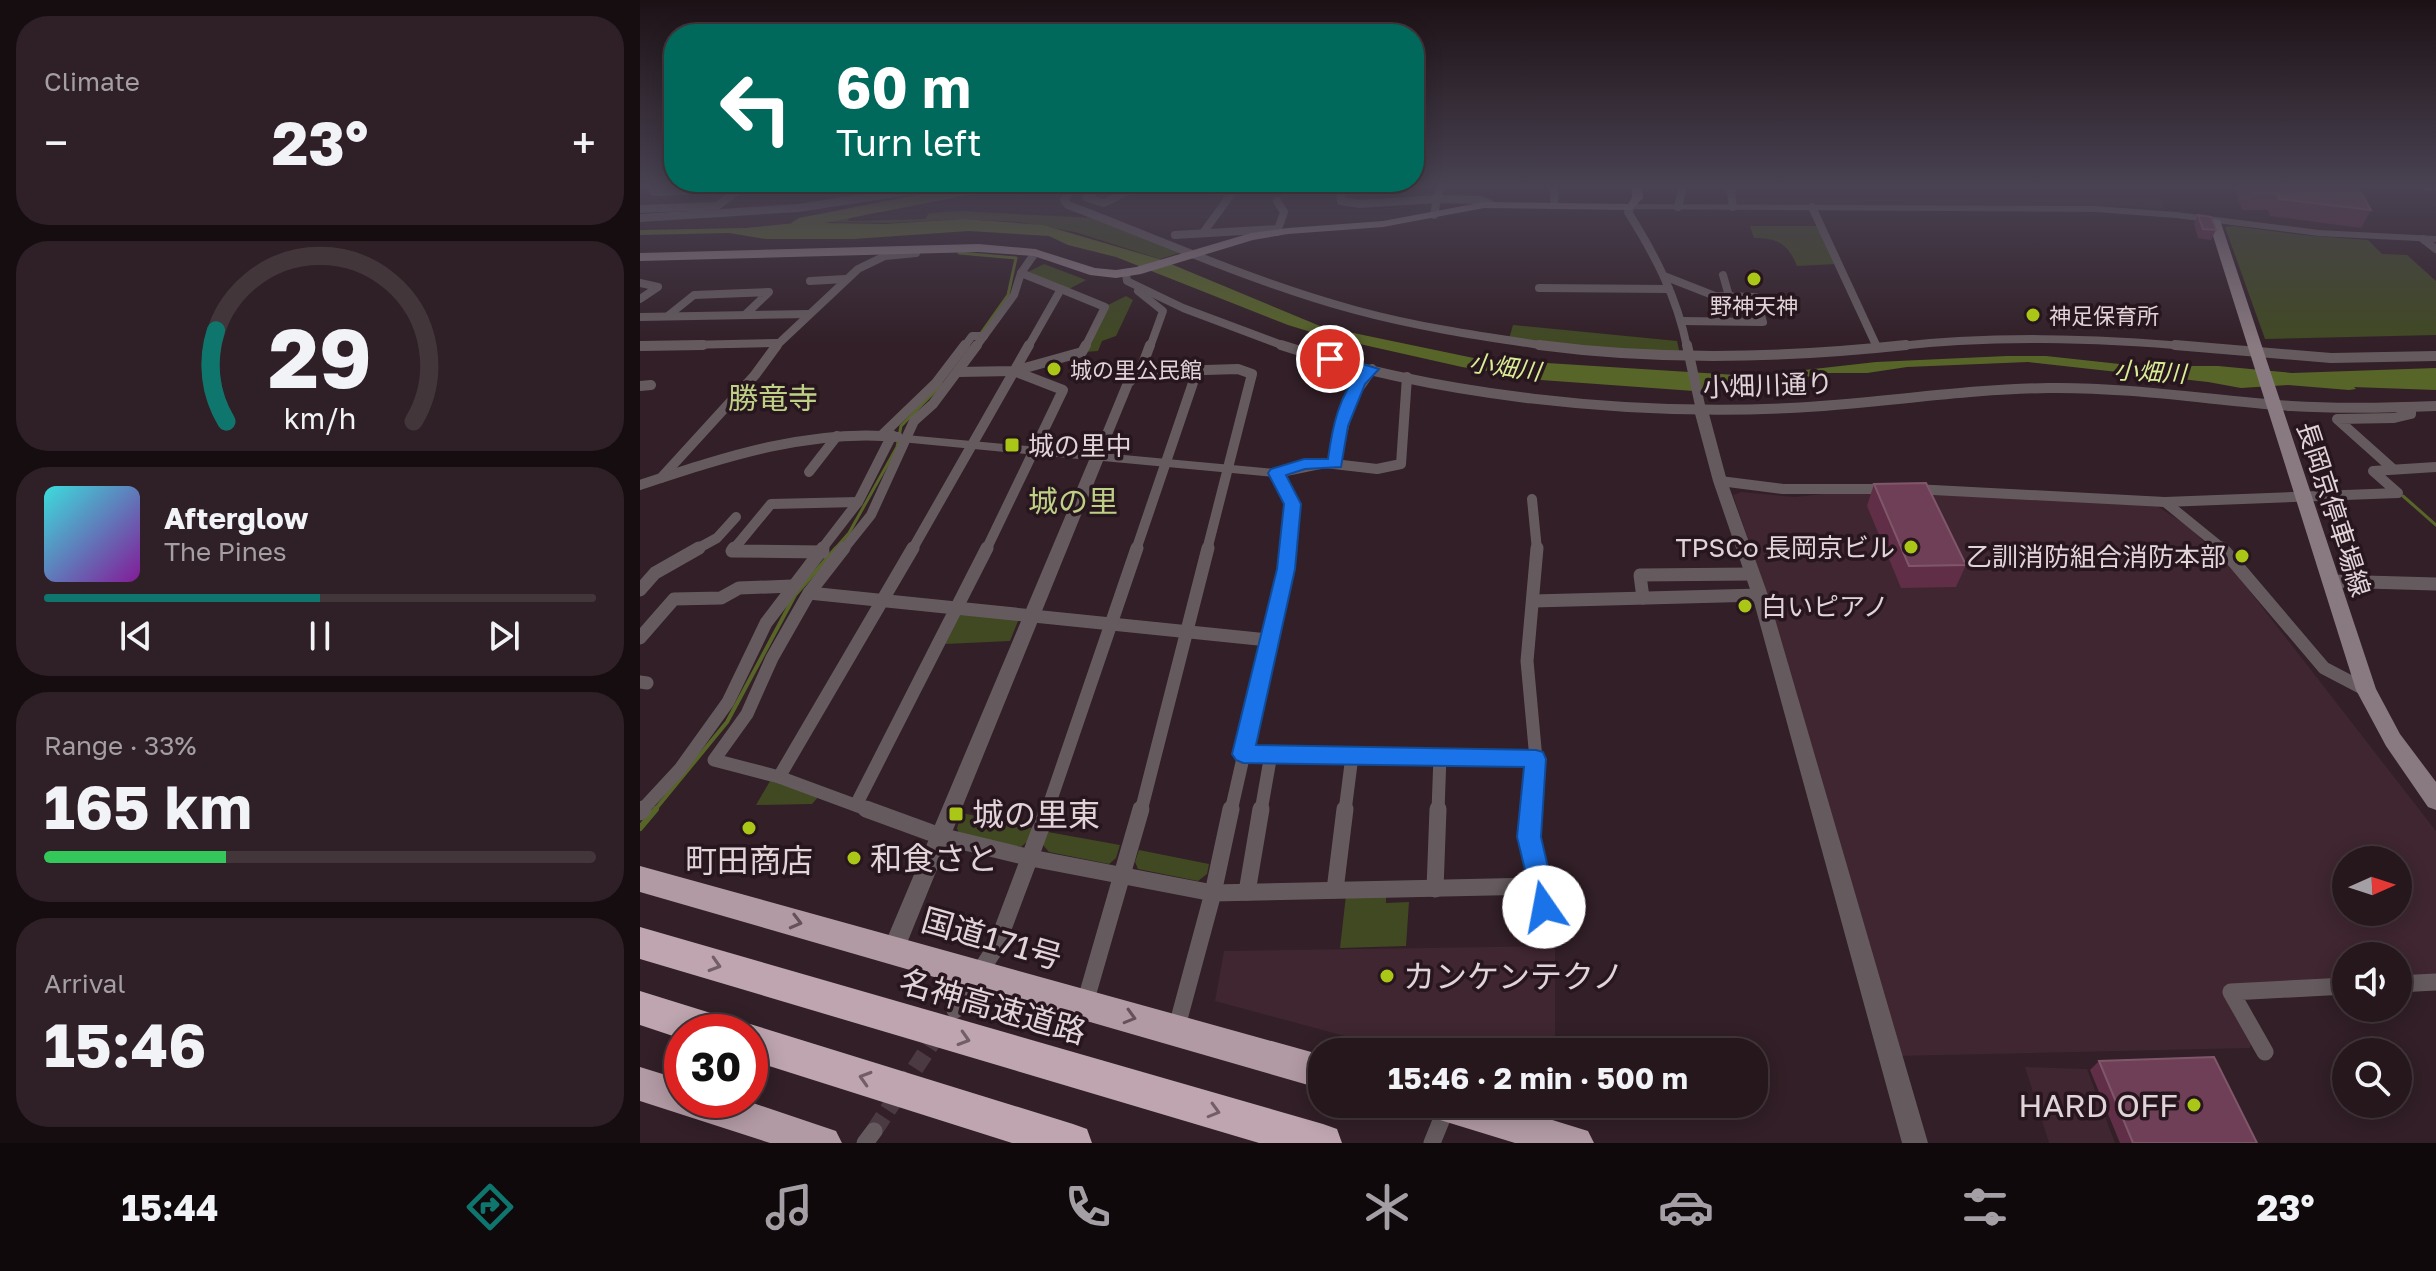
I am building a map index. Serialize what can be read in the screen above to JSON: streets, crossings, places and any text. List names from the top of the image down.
{
  "streets": {
    "highway": ["国道171号", "名神高速道路"],
    "main road": ["長岡京停車場線"],
    "street": ["小畑川通り"]
  },
  "crossings": [
    ["小畑川通り", "長岡京停車場線"]
  ],
  "districts": ["勝竜寺", "城の里"],
  "water": ["小畑川"],
  "places": {
    "other": [
      "野神天神",
      "神足保育所",
      "城の里公民館",
      "TPSCo 長岡京ビル",
      "乙訓消防組合消防本部",
      "白いピアノ",
      "町田商店",
      "和食さと",
      "カンケンテクノ",
      "HARD OFF"
    ],
    "transit": ["城の里中", "城の里東"]
  },
  "north": "right",
  "page": {
    "tile": [
      "Climate",
      ["Range · 33%", "165 km"],
      ["Arrival", "15:46"]
    ],
    "turn": ["60 m", "Turn left"],
    "heat": ["−", "23°", "+"],
    "song": ["Afterglow", "The Pines"],
    "limit": "30",
    "trip": "15:46 · 2 min · 500 m",
    "tabs": ["15:44", "23°"],
    "gauge": ["29", "km/h"]
  }
}
